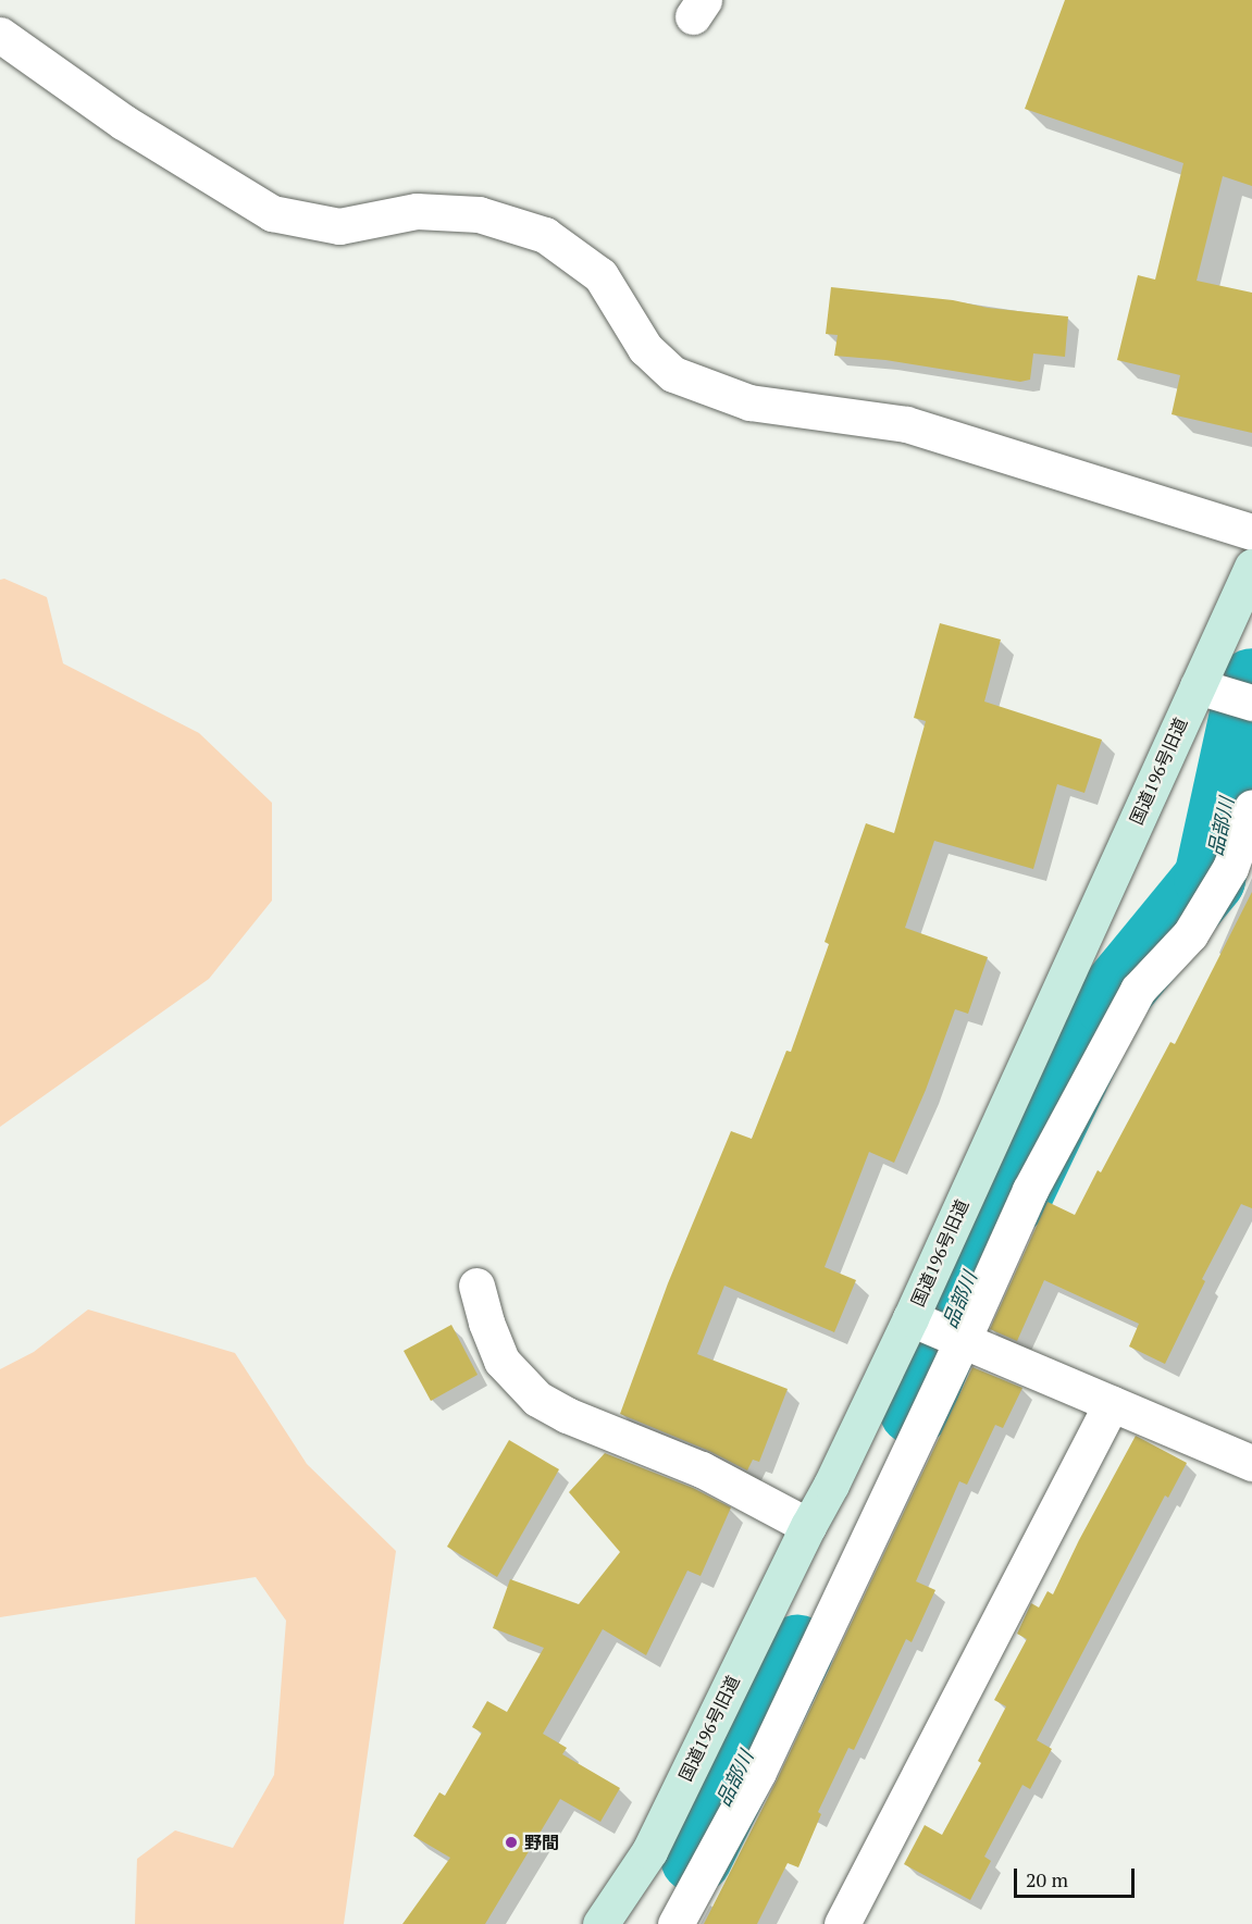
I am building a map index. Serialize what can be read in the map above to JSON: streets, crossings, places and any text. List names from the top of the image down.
{
  "streets": {
    "street": ["国道196号旧道"]
  },
  "water": ["品部川"],
  "places": ["野間"],
  "scale_bar": "20 m"
}
